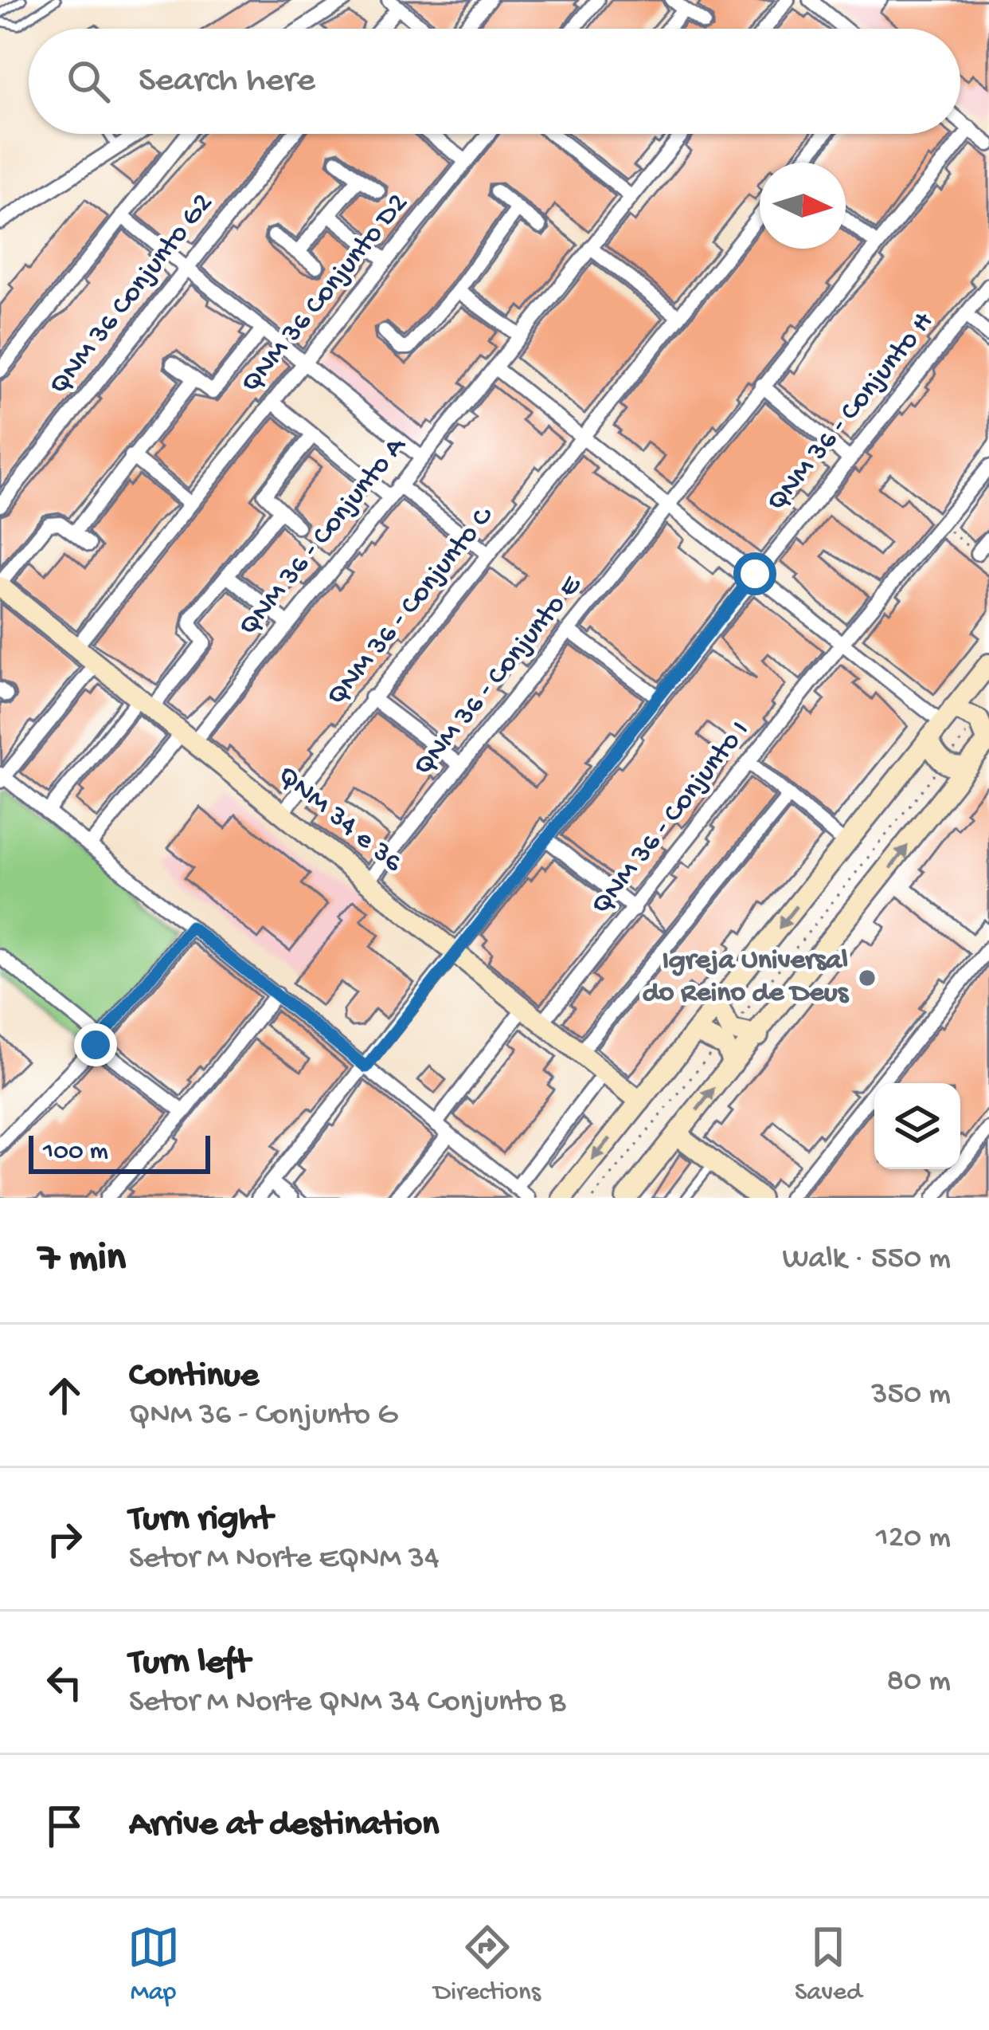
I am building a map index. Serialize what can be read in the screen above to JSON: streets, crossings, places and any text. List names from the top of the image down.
{
  "streets": {
    "main road": ["QNM 34 e 36"],
    "street": [
      "QNM 36 Conjunto D2",
      "QNM 36 Conjunto G2",
      "QNM 36 - Conjunto H",
      "QNM 36 - Conjunto A",
      "QNM 36 - Conjunto C",
      "QNM 36 - Conjunto E",
      "QNM 36 - Conjunto I"
    ]
  },
  "crossings": [
    ["QNM 36 Conjunto D2", "QNM 34 e 36"],
    ["QNM 36 - Conjunto H", "QNM 34 e 36"],
    ["QNM 36 - Conjunto A", "QNM 34 e 36"],
    ["QNM 36 - Conjunto C", "QNM 34 e 36"],
    ["QNM 36 - Conjunto E", "QNM 34 e 36"],
    ["QNM 36 - Conjunto I", "QNM 34 e 36"]
  ],
  "places": ["Igreja Universal do Reino de Deus"],
  "scale_bar": "100 m",
  "north": "right",
  "page": {
    "search": "Search here",
    "scale": "100 m",
    "heading": ["7 min", "Walk · 550 m"],
    "list": [
      ["Continue", "QNM 36 - Conjunto G", "350 m"],
      ["Turn right", "Setor M Norte EQNM 34", "120 m"],
      ["Turn left", "Setor M Norte QNM 34 Conjunto B", "80 m"],
      "Arrive at destination"
    ],
    "nav": ["Map", "Directions", "Saved"]
  }
}
